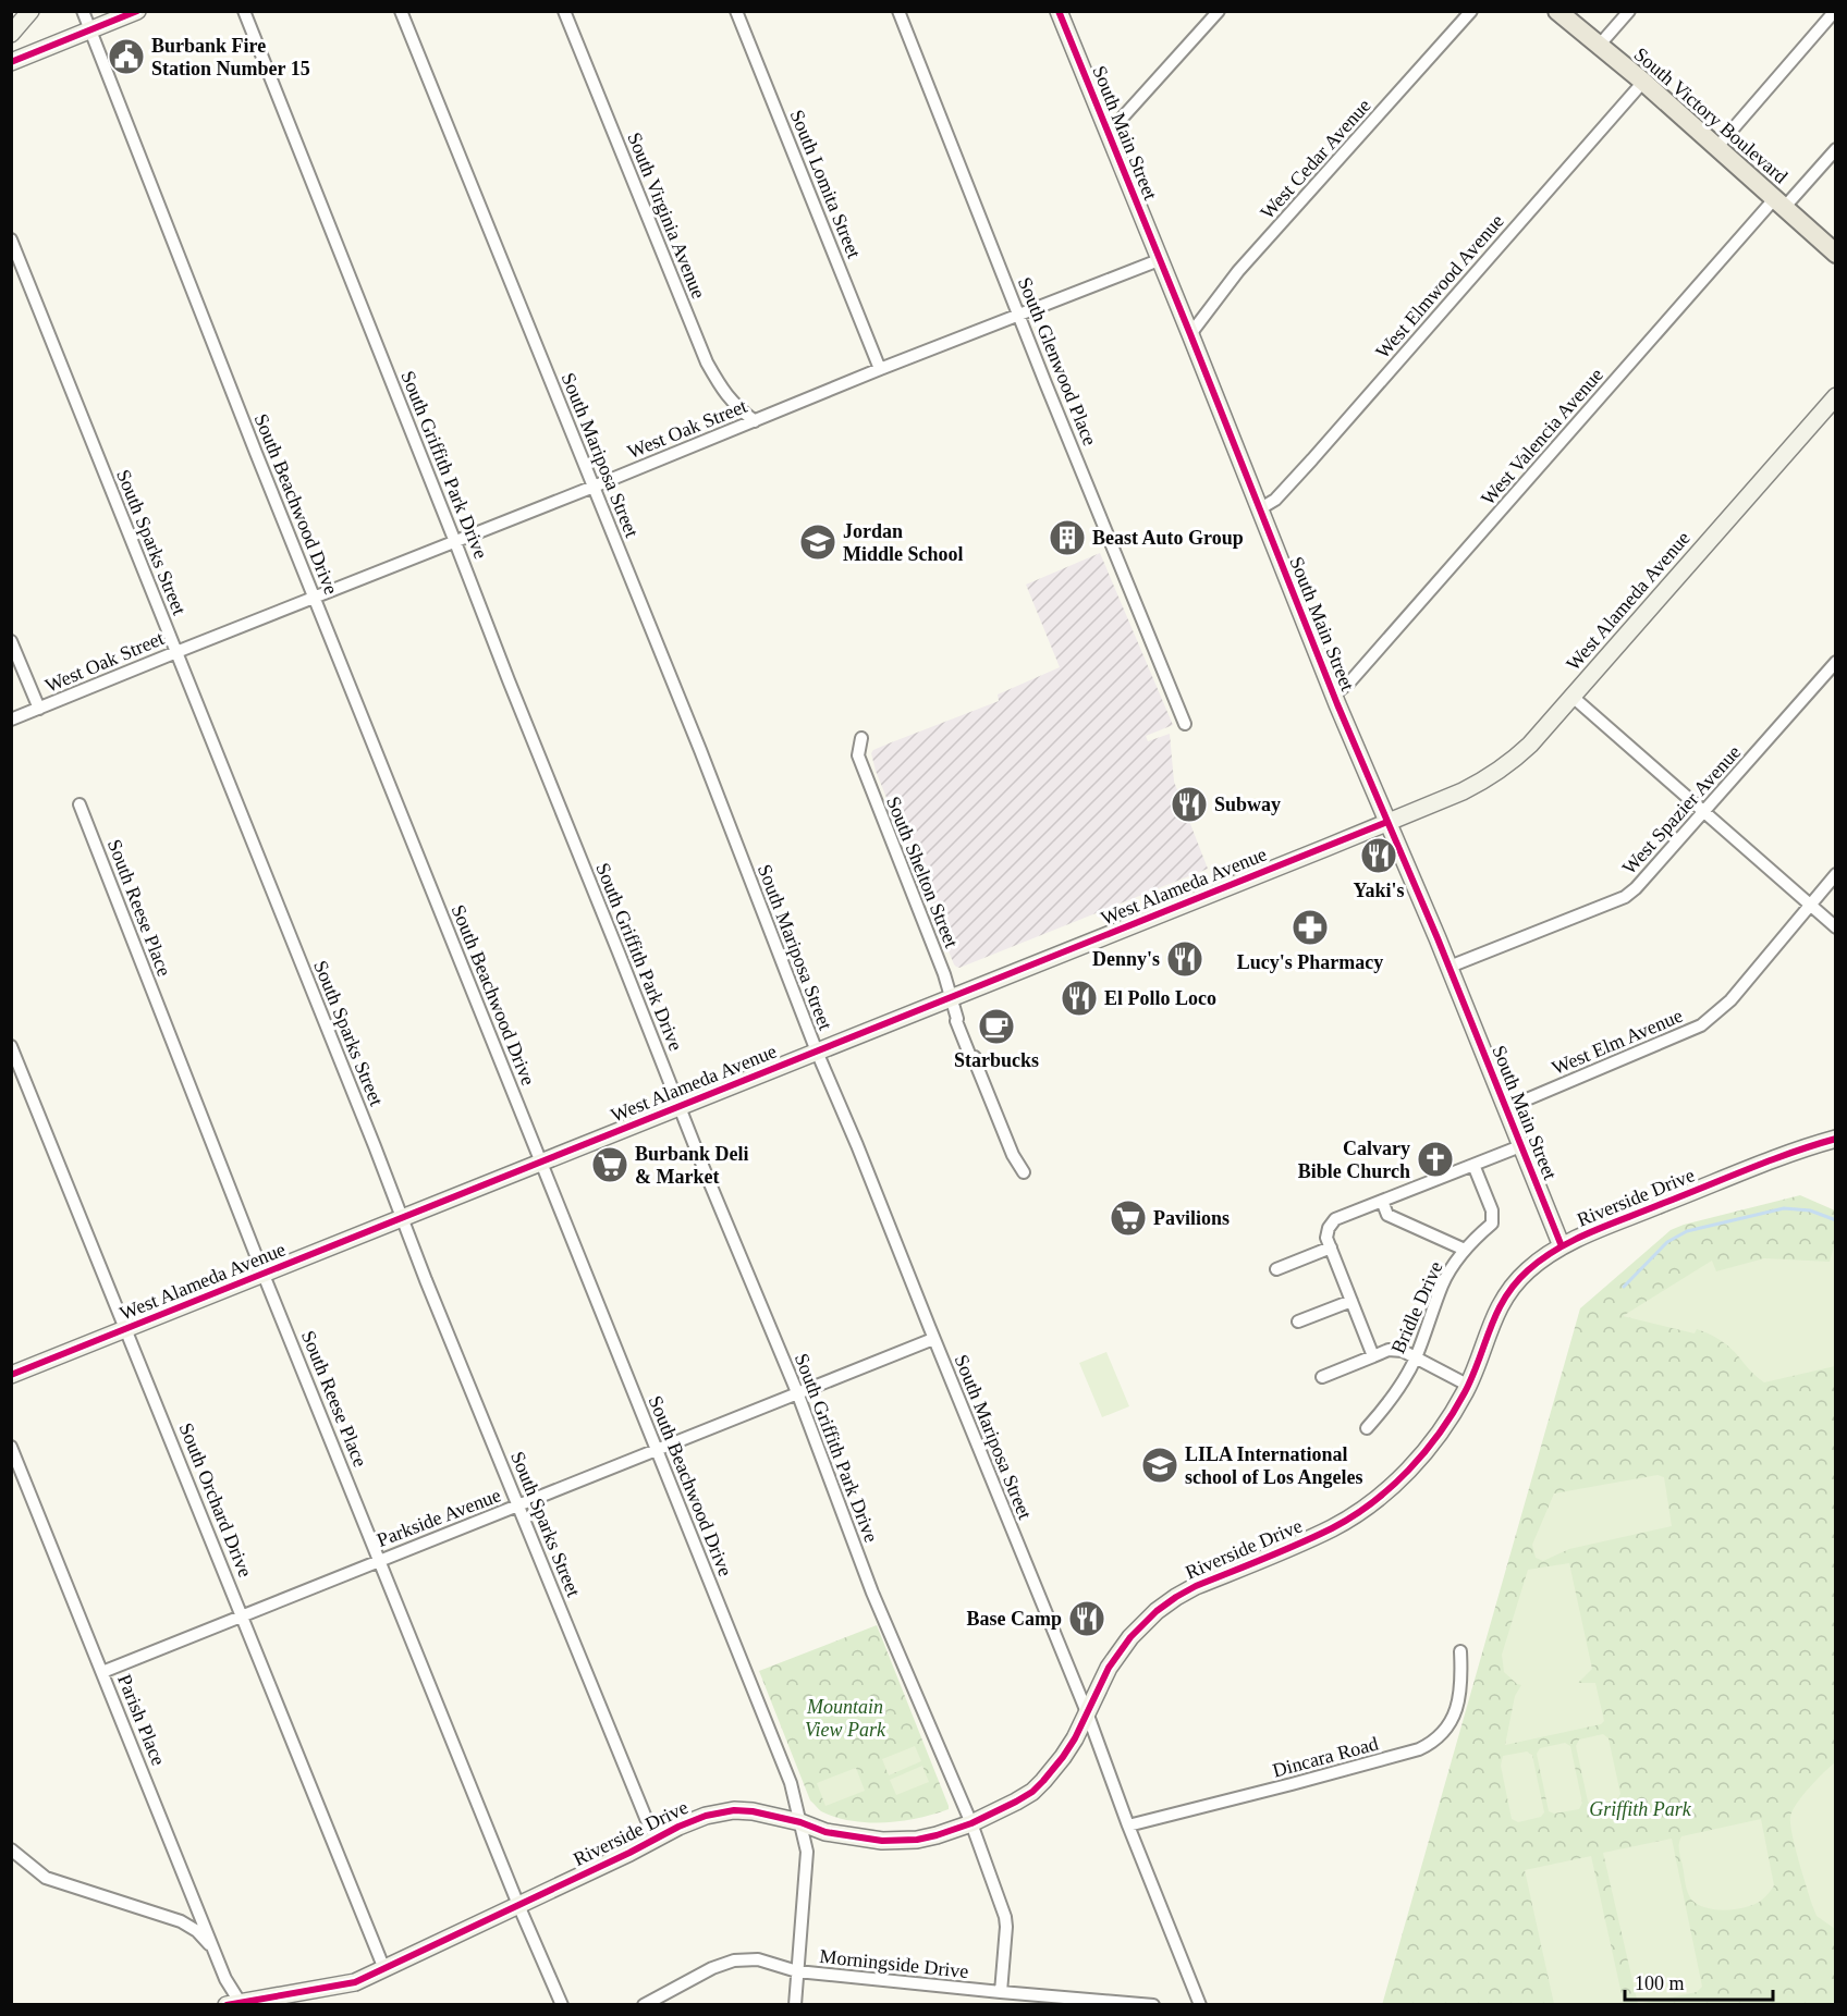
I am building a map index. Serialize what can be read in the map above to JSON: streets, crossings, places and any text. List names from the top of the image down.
{
  "streets": {
    "main road": [
      "South Victory Boulevard",
      "South Main Street",
      "West Alameda Avenue",
      "Riverside Drive"
    ],
    "street": [
      "West Cedar Avenue",
      "South Lomita Street",
      "South Virginia Avenue",
      "West Elmwood Avenue",
      "South Glenwood Place",
      "West Oak Street",
      "West Valencia Avenue",
      "South Mariposa Street",
      "South Griffith Park Drive",
      "South Beachwood Drive",
      "South Sparks Street",
      "West Spazier Avenue",
      "South Shelton Street",
      "South Reese Place",
      "West Elm Avenue",
      "Bridle Drive",
      "South Orchard Drive",
      "Parkside Avenue",
      "Parish Place",
      "Dincara Road",
      "Morningside Drive"
    ]
  },
  "crossings": [
    ["South Victory Boulevard", "West Elmwood Avenue"],
    ["South Victory Boulevard", "West Valencia Avenue"],
    ["South Main Street", "West Cedar Avenue"],
    ["South Main Street", "West Elmwood Avenue"],
    ["South Main Street", "West Oak Street"],
    ["South Main Street", "West Valencia Avenue"],
    ["South Main Street", "West Alameda Avenue"],
    ["South Main Street", "West Spazier Avenue"],
    ["South Main Street", "West Elm Avenue"],
    ["South Main Street", "Riverside Drive"],
    ["South Lomita Street", "West Oak Street"],
    ["South Virginia Avenue", "West Oak Street"],
    ["South Glenwood Place", "West Oak Street"],
    ["West Oak Street", "South Mariposa Street"],
    ["West Oak Street", "South Griffith Park Drive"],
    ["West Oak Street", "South Beachwood Drive"],
    ["West Oak Street", "South Sparks Street"],
    ["South Mariposa Street", "West Alameda Avenue"],
    ["South Mariposa Street", "Riverside Drive"],
    ["South Mariposa Street", "Parkside Avenue"],
    ["South Mariposa Street", "Dincara Road"],
    ["South Griffith Park Drive", "West Alameda Avenue"],
    ["South Griffith Park Drive", "Riverside Drive"],
    ["South Griffith Park Drive", "Parkside Avenue"],
    ["South Griffith Park Drive", "Morningside Drive"],
    ["South Beachwood Drive", "West Alameda Avenue"],
    ["South Beachwood Drive", "Riverside Drive"],
    ["South Beachwood Drive", "Parkside Avenue"],
    ["South Beachwood Drive", "Morningside Drive"],
    ["South Sparks Street", "West Alameda Avenue"],
    ["South Sparks Street", "Riverside Drive"],
    ["South Sparks Street", "Parkside Avenue"],
    ["West Alameda Avenue", "South Shelton Street"],
    ["West Alameda Avenue", "South Reese Place"],
    ["West Alameda Avenue", "South Orchard Drive"],
    ["South Reese Place", "Riverside Drive"],
    ["South Reese Place", "Parkside Avenue"],
    ["Riverside Drive", "South Orchard Drive"],
    ["Riverside Drive", "Parish Place"],
    ["South Orchard Drive", "Parkside Avenue"],
    ["Parkside Avenue", "Parish Place"]
  ],
  "parks": ["Mountain View Park", "Griffith Park"],
  "places": {
    "public building": ["Burbank Fire Station Number 15"],
    "building": ["Beast Auto Group"],
    "school or university": ["Jordan Middle School", "LILA International school of Los Angeles"],
    "restaurant": [
      "Subway",
      "Yaki's",
      "Denny's",
      "El Pollo Loco",
      "Base Camp"
    ],
    "pharmacy": ["Lucy's Pharmacy"],
    "cafe": ["Starbucks"],
    "church": ["Calvary Bible Church"],
    "supermarket": ["Burbank Deli & Market", "Pavilions"]
  },
  "scale_bar": "100 m"
}
